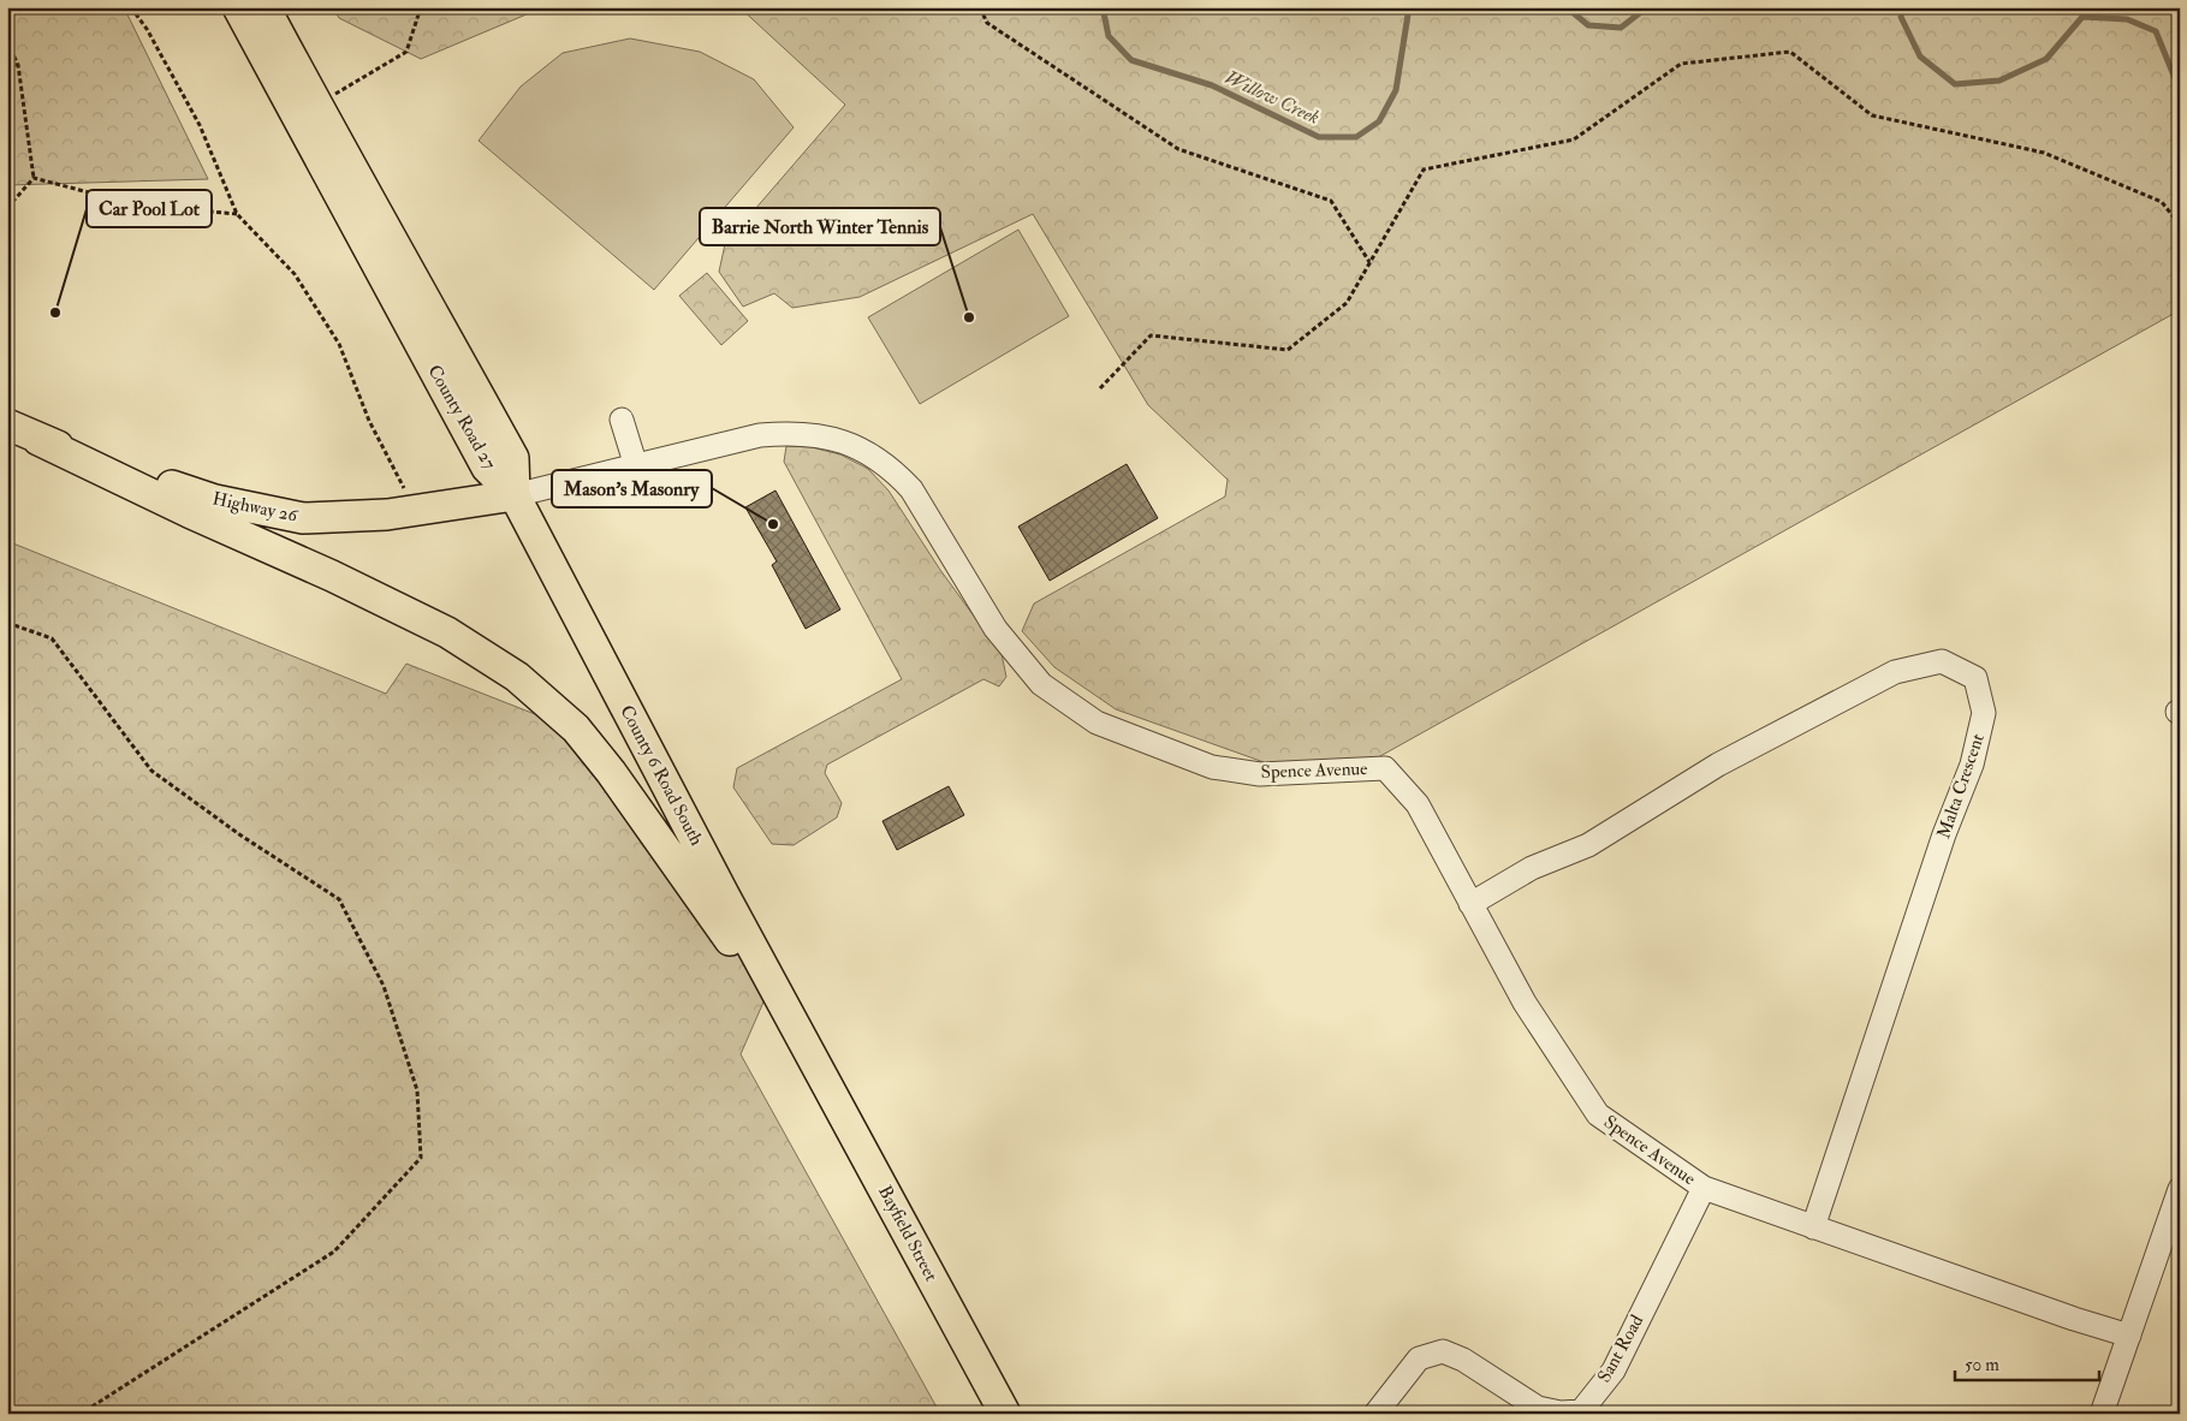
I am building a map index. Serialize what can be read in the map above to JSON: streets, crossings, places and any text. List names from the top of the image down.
{
  "streets": {
    "main road": [
      "County Road 27",
      "Highway 26",
      "County 6 Road South",
      "Bayfield Street"
    ],
    "street": ["Spence Avenue", "Malta Crescent", "Sant Road"]
  },
  "crossings": [
    ["County Road 27", "Highway 26"],
    ["County Road 27", "Spence Avenue"],
    ["County Road 27", "County 6 Road South"],
    ["Highway 26", "Spence Avenue"],
    ["Highway 26", "County 6 Road South"],
    ["Spence Avenue", "County 6 Road South"],
    ["Spence Avenue", "Malta Crescent"],
    ["Spence Avenue", "Sant Road"],
    ["County 6 Road South", "Bayfield Street"]
  ],
  "water": ["Willow Creek"],
  "places": ["Car Pool Lot", "Barrie North Winter Tennis", "Mason's Masonry"],
  "scale_bar": "50 m"
}
